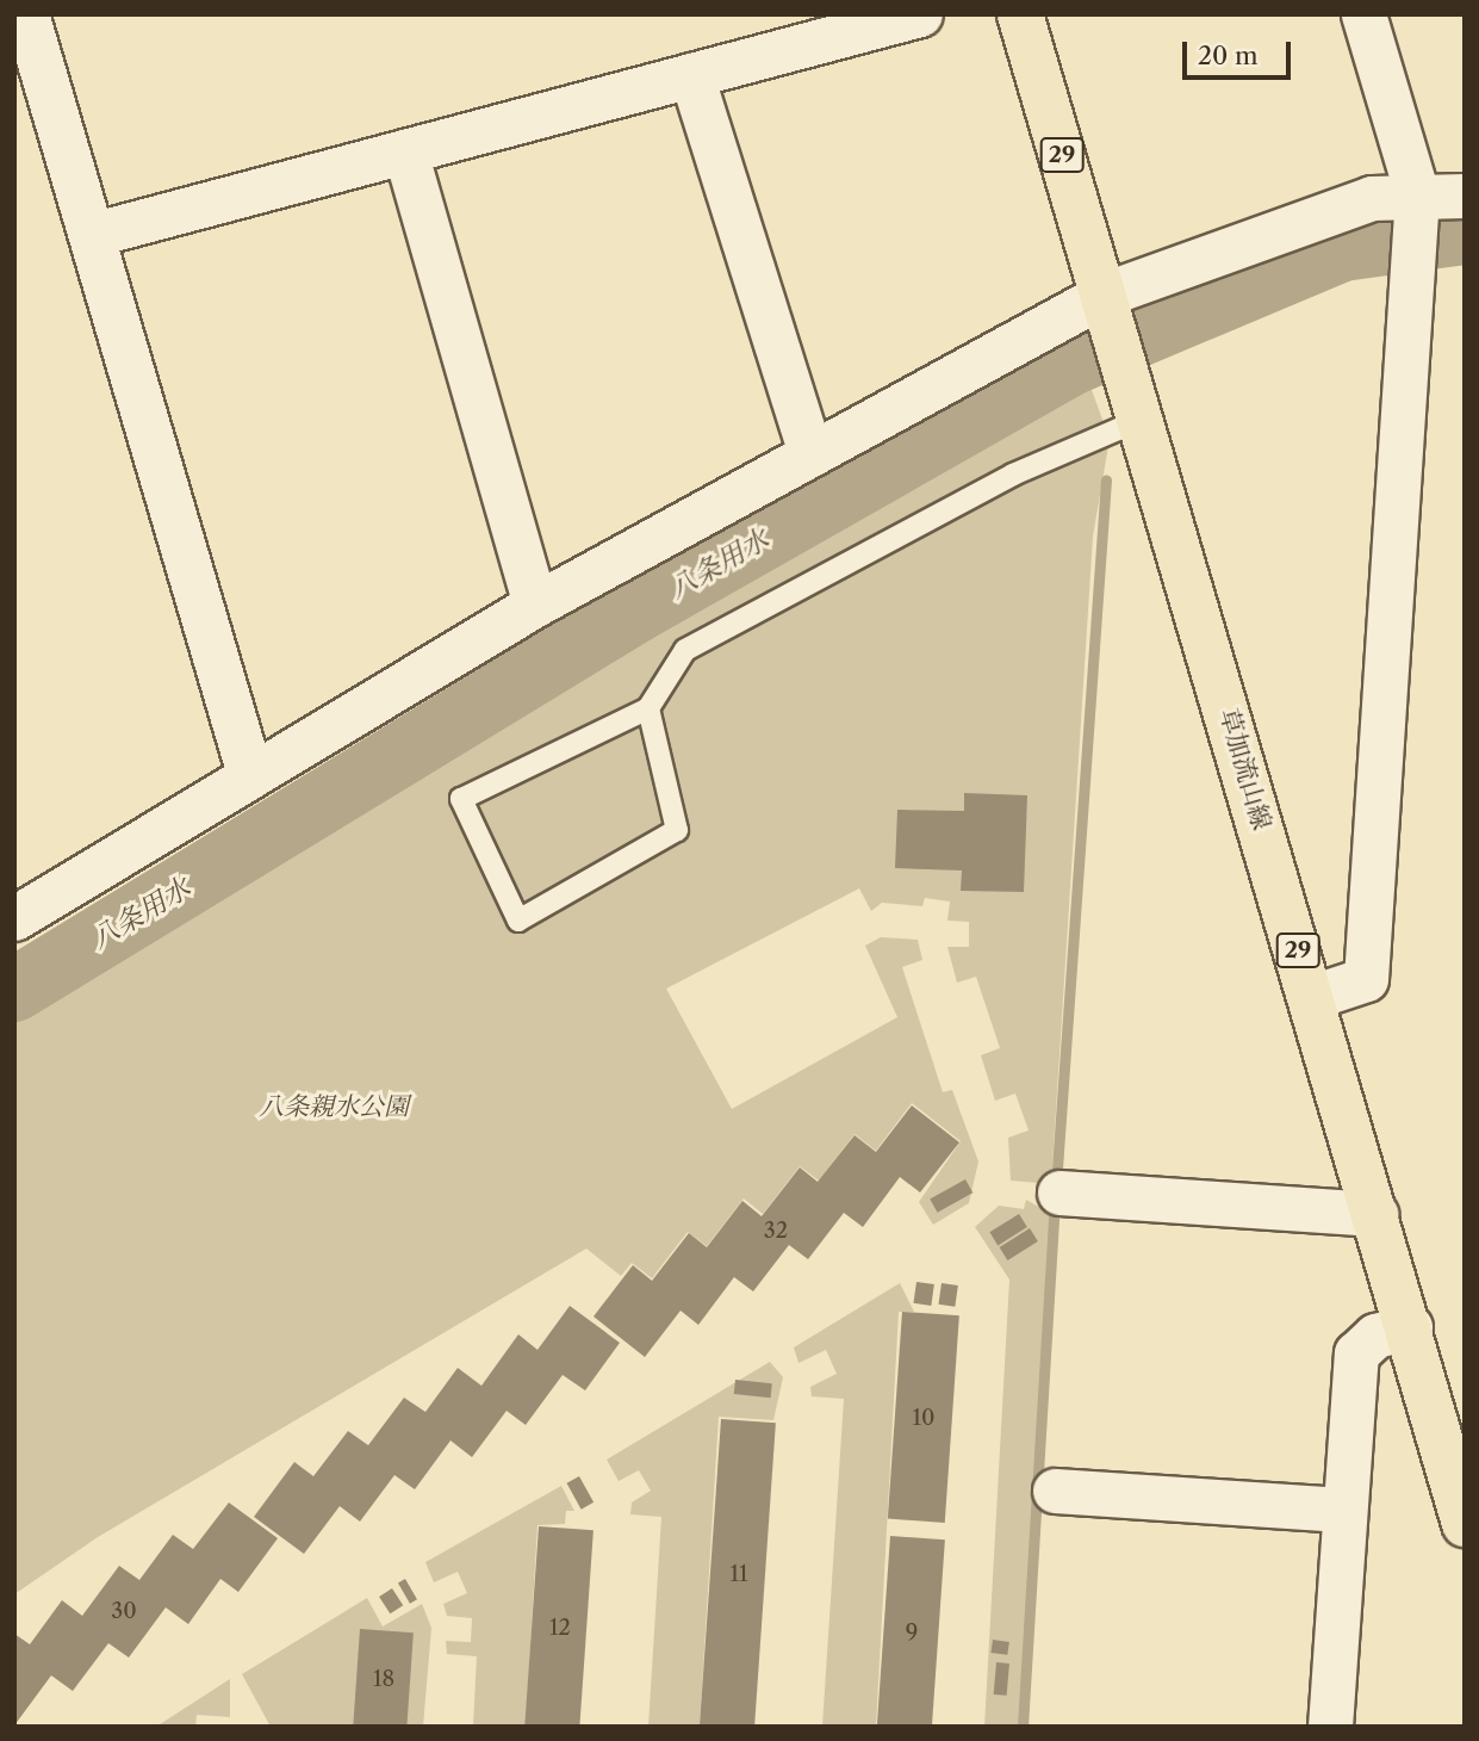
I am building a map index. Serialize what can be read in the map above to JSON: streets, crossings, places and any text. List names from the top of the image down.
{
  "streets": {
    "main road": ["29", "草加流山線"]
  },
  "water": ["八条用水"],
  "parks": ["八条親水公園"],
  "house_numbers": [
    "32",
    "10",
    "11",
    "30",
    "12",
    "9",
    "18"
  ],
  "scale_bar": "20 m"
}
